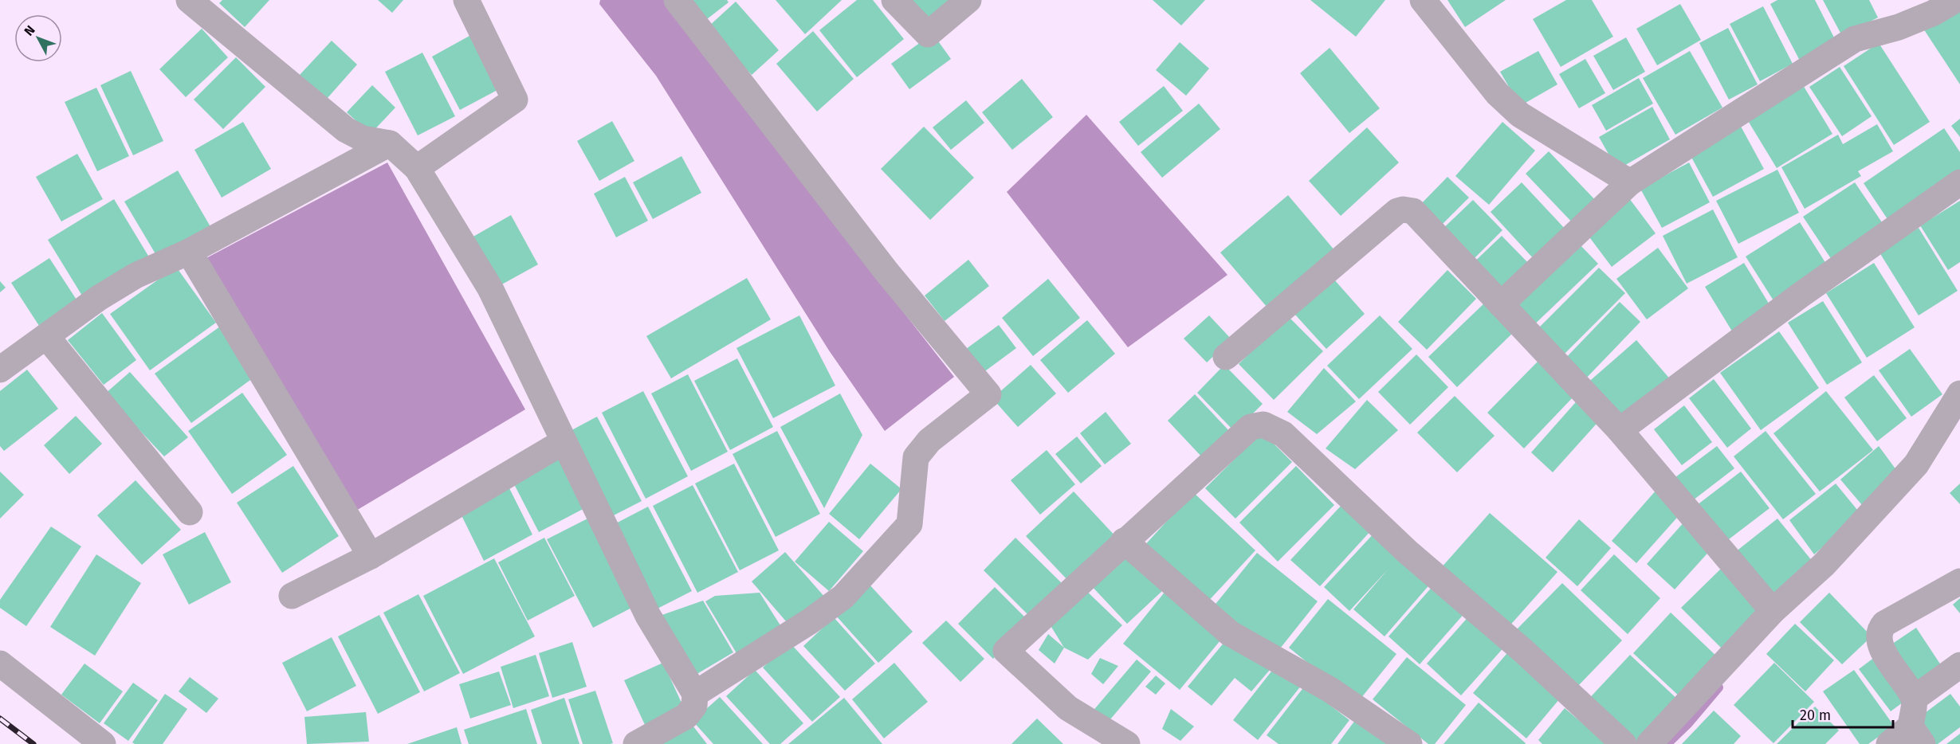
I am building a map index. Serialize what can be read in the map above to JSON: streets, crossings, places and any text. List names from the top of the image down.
{
  "scale_bar": "20 m",
  "north": "top left"
}
